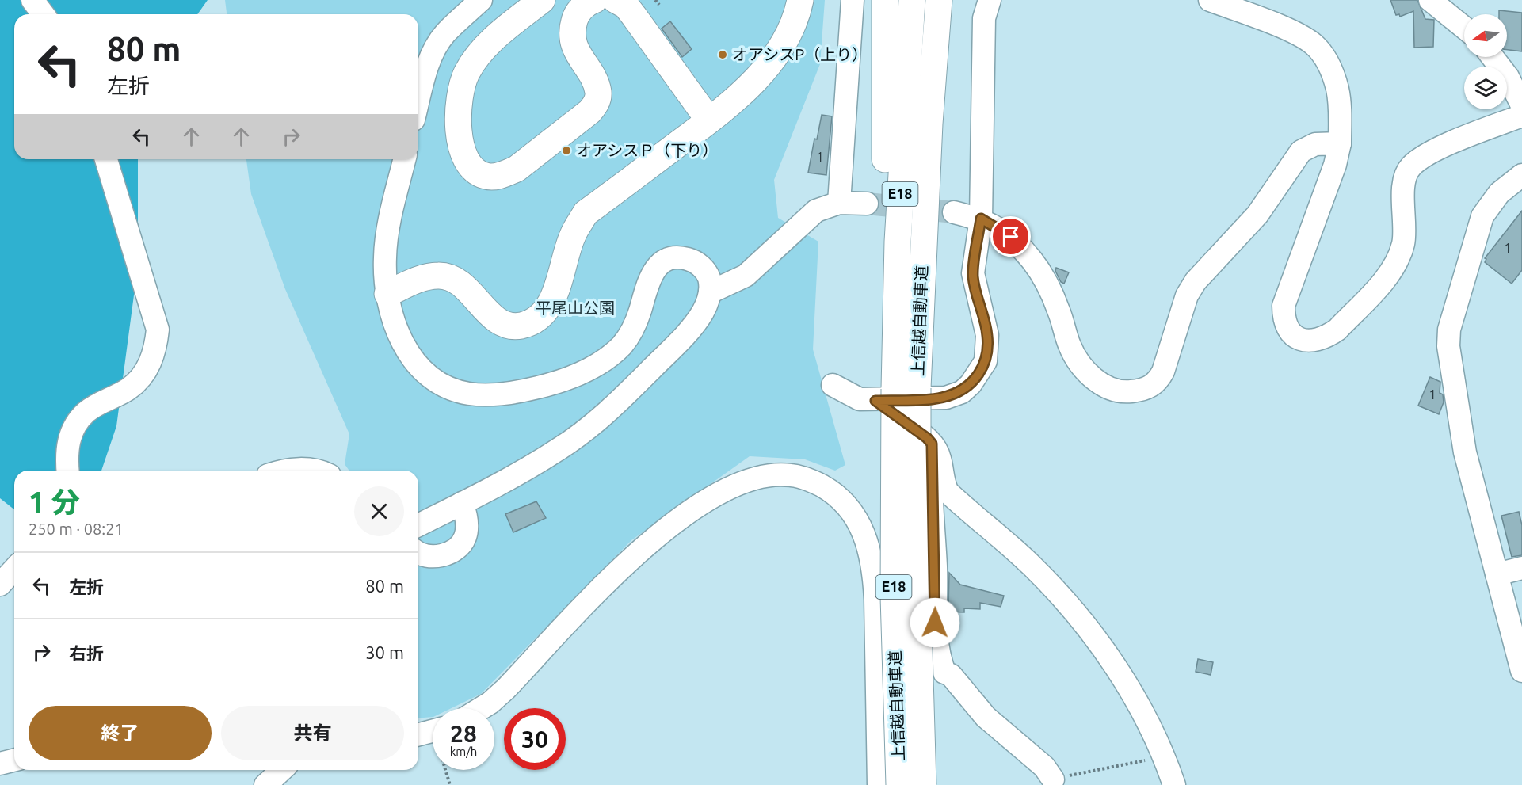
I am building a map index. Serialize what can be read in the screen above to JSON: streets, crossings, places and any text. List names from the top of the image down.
{
  "streets": {
    "highway": ["E18", "上信越自動車道"]
  },
  "parks": ["平尾山公園"],
  "places": ["オアシスP（上り）", "オアシスＰ（下り）"],
  "house_numbers": ["1", "1", "1"],
  "north": "left",
  "page": {
    "turn": ["80 m", "左折"],
    "heading": ["1 分", "250 m · 08:21"],
    "list": [
      {
        "name": "左折",
        "value": "80 m"
      },
      {
        "name": "右折",
        "value": "30 m"
      }
    ],
    "buttons": ["終了", "共有"],
    "speed": "28 km/h",
    "limit": "30"
  }
}
